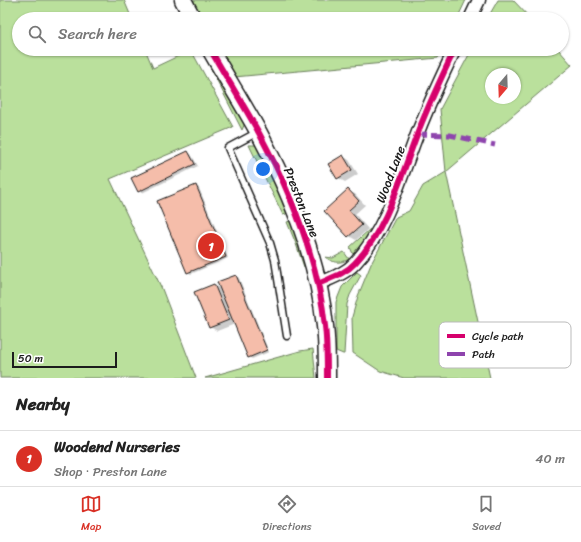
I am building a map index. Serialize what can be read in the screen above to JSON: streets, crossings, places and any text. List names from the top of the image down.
{
  "streets": {
    "street": ["Wood Lane", "Preston Lane"]
  },
  "crossings": [
    ["Wood Lane", "Preston Lane"]
  ],
  "legend": ["Cycle path", "Path"],
  "scale_bar": "50 m",
  "north": "bottom",
  "page": {
    "search": "Search here",
    "pins": "1",
    "scale": "50 m",
    "heading": "Nearby",
    "list": [
      {
        "mark": "1",
        "name": "Woodend Nurseries",
        "note": "Shop · Preston Lane",
        "value": "40 m"
      }
    ],
    "nav": ["Map", "Directions", "Saved"]
  }
}
